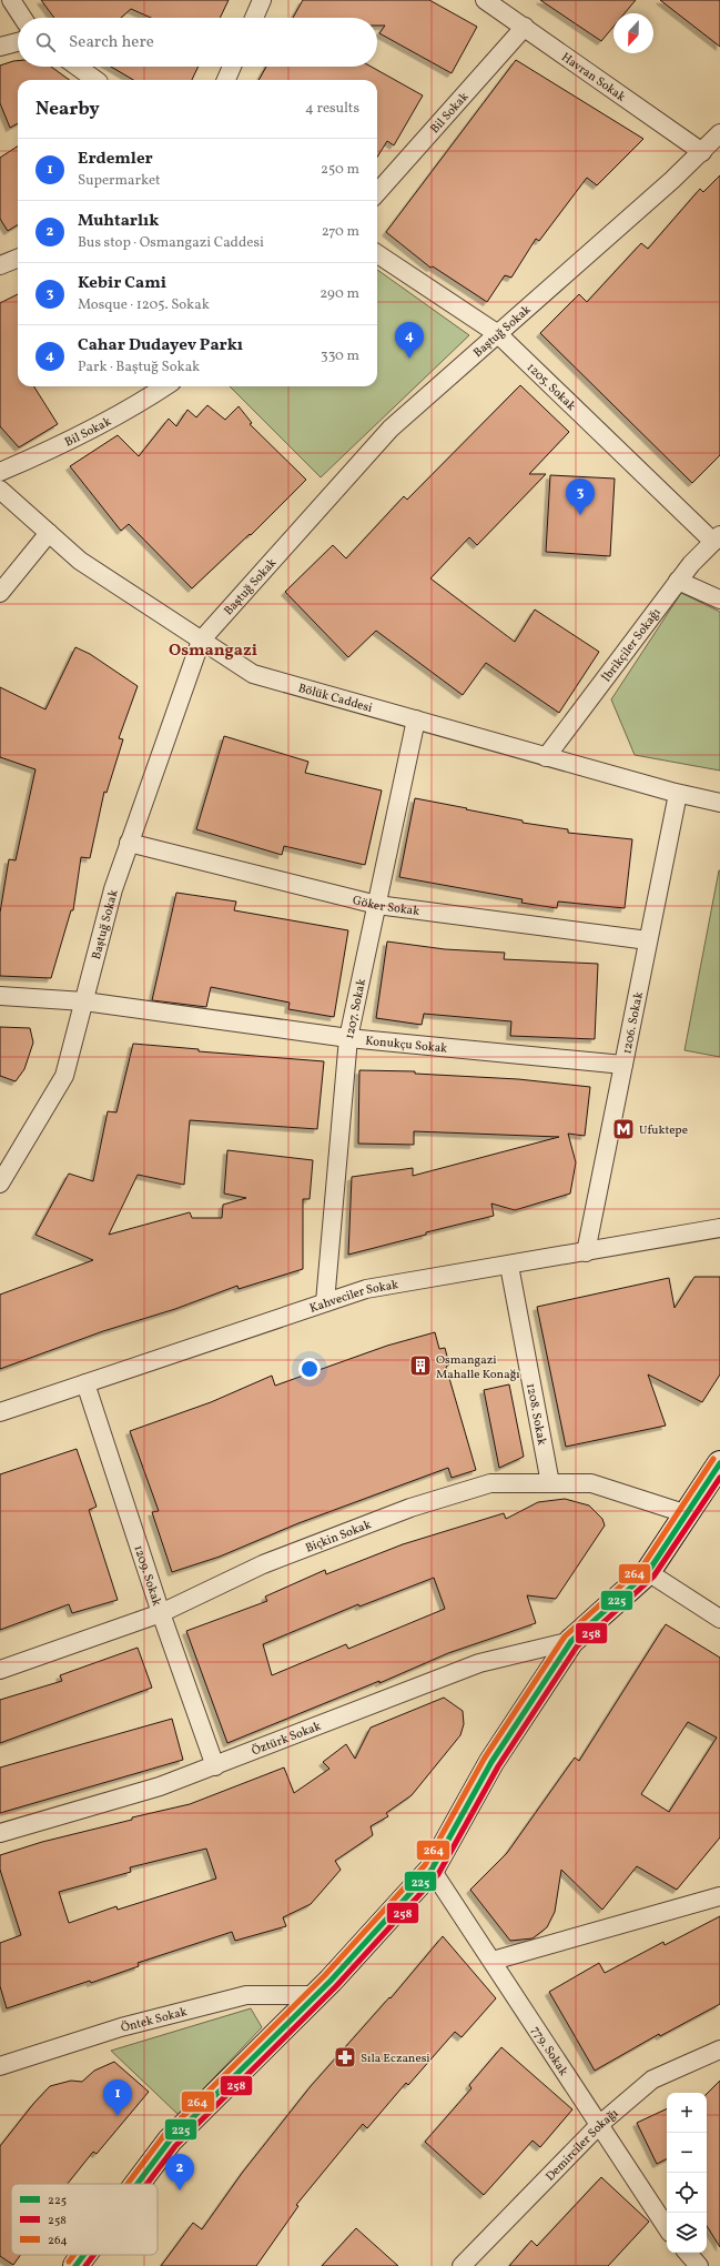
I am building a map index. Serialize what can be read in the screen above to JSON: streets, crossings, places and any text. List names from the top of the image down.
{
  "streets": {
    "street": [
      "Havran Sokak",
      "Bil Sokak",
      "Baştuğ Sokak",
      "1205. Sokak",
      "İbrikçiler Sokağı",
      "Bölük Caddesi",
      "Göker Sokak",
      "1207. Sokak",
      "1206. Sokak",
      "Konukçu Sokak",
      "Kahveciler Sokak",
      "1208. Sokak",
      "Biçkin Sokak",
      "1209. Sokak",
      "Öztürk Sokak",
      "Öntek Sokak",
      "779. Sokak",
      "Demirciler Sokağı"
    ]
  },
  "crossings": [
    ["Havran Sokak", "Bil Sokak"],
    ["Havran Sokak", "Baştuğ Sokak"],
    ["Baştuğ Sokak", "1205. Sokak"],
    ["Baştuğ Sokak", "Bölük Caddesi"],
    ["Baştuğ Sokak", "Göker Sokak"],
    ["Baştuğ Sokak", "Konukçu Sokak"],
    ["1205. Sokak", "İbrikçiler Sokağı"],
    ["İbrikçiler Sokağı", "Bölük Caddesi"],
    ["Bölük Caddesi", "1207. Sokak"],
    ["Bölük Caddesi", "1206. Sokak"],
    ["Göker Sokak", "1207. Sokak"],
    ["Göker Sokak", "1206. Sokak"],
    ["1207. Sokak", "Konukçu Sokak"],
    ["1207. Sokak", "Kahveciler Sokak"],
    ["1206. Sokak", "Konukçu Sokak"],
    ["1206. Sokak", "Kahveciler Sokak"],
    ["Kahveciler Sokak", "1208. Sokak"],
    ["Kahveciler Sokak", "1209. Sokak"],
    ["1208. Sokak", "Biçkin Sokak"],
    ["Biçkin Sokak", "1209. Sokak"],
    ["1209. Sokak", "Öztürk Sokak"],
    ["779. Sokak", "Demirciler Sokağı"]
  ],
  "districts": ["Osmangazi"],
  "places": {
    "metro station": ["Ufuktepe"],
    "building": ["Osmangazi Mahalle Konağı"],
    "pharmacy": ["Sıla Eczanesi"]
  },
  "lines": ["transit line 264", "transit line 225", "transit line 258"],
  "legend": ["225", "258", "264"],
  "north": "bottom",
  "page": {
    "search": "Search here",
    "heading": ["Nearby", "4 results"],
    "list": [
      {
        "mark": "1",
        "name": "Erdemler",
        "note": "Supermarket",
        "value": "250 m"
      },
      {
        "mark": "2",
        "name": "Muhtarlık",
        "note": "Bus stop · Osmangazi Caddesi",
        "value": "270 m"
      },
      {
        "mark": "3",
        "name": "Kebir Cami",
        "note": "Mosque · 1205. Sokak",
        "value": "290 m"
      },
      {
        "mark": "4",
        "name": "Cahar Dudayev Parkı",
        "note": "Park · Baştuğ Sokak",
        "value": "330 m"
      }
    ],
    "pins": [
      "4",
      "3",
      "1",
      "2"
    ],
    "map_buttons": ["+", "−"]
  }
}
